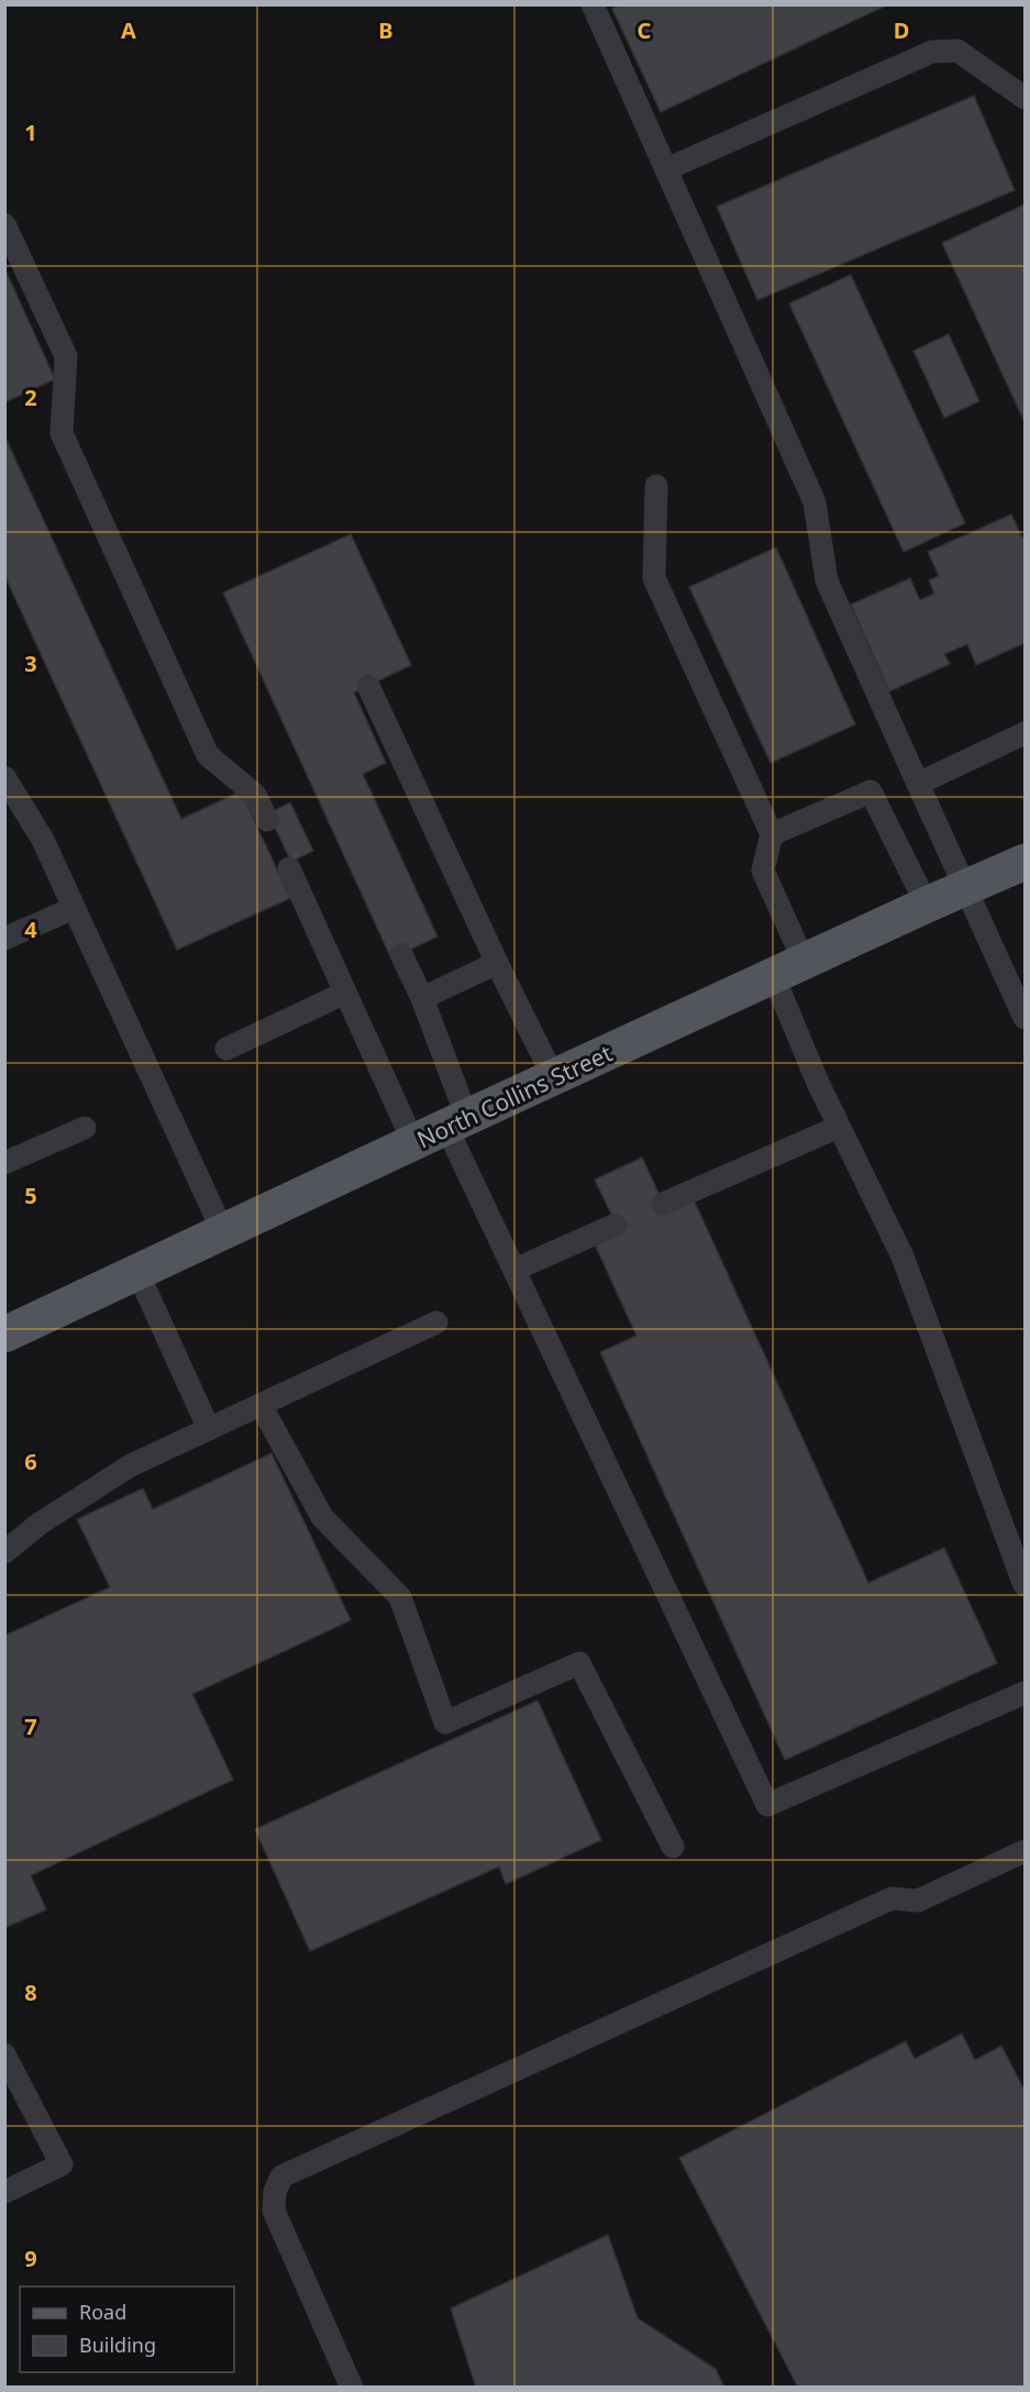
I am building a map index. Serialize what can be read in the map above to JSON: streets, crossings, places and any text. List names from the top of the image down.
{
  "streets": {
    "main road": ["North Collins Street"]
  },
  "legend": ["Road", "Building"],
  "grid": {
    "columns": [
      "A",
      "B",
      "C",
      "D"
    ],
    "rows": [
      "1",
      "2",
      "3",
      "4",
      "5",
      "6",
      "7",
      "8",
      "9"
    ]
  }
}
